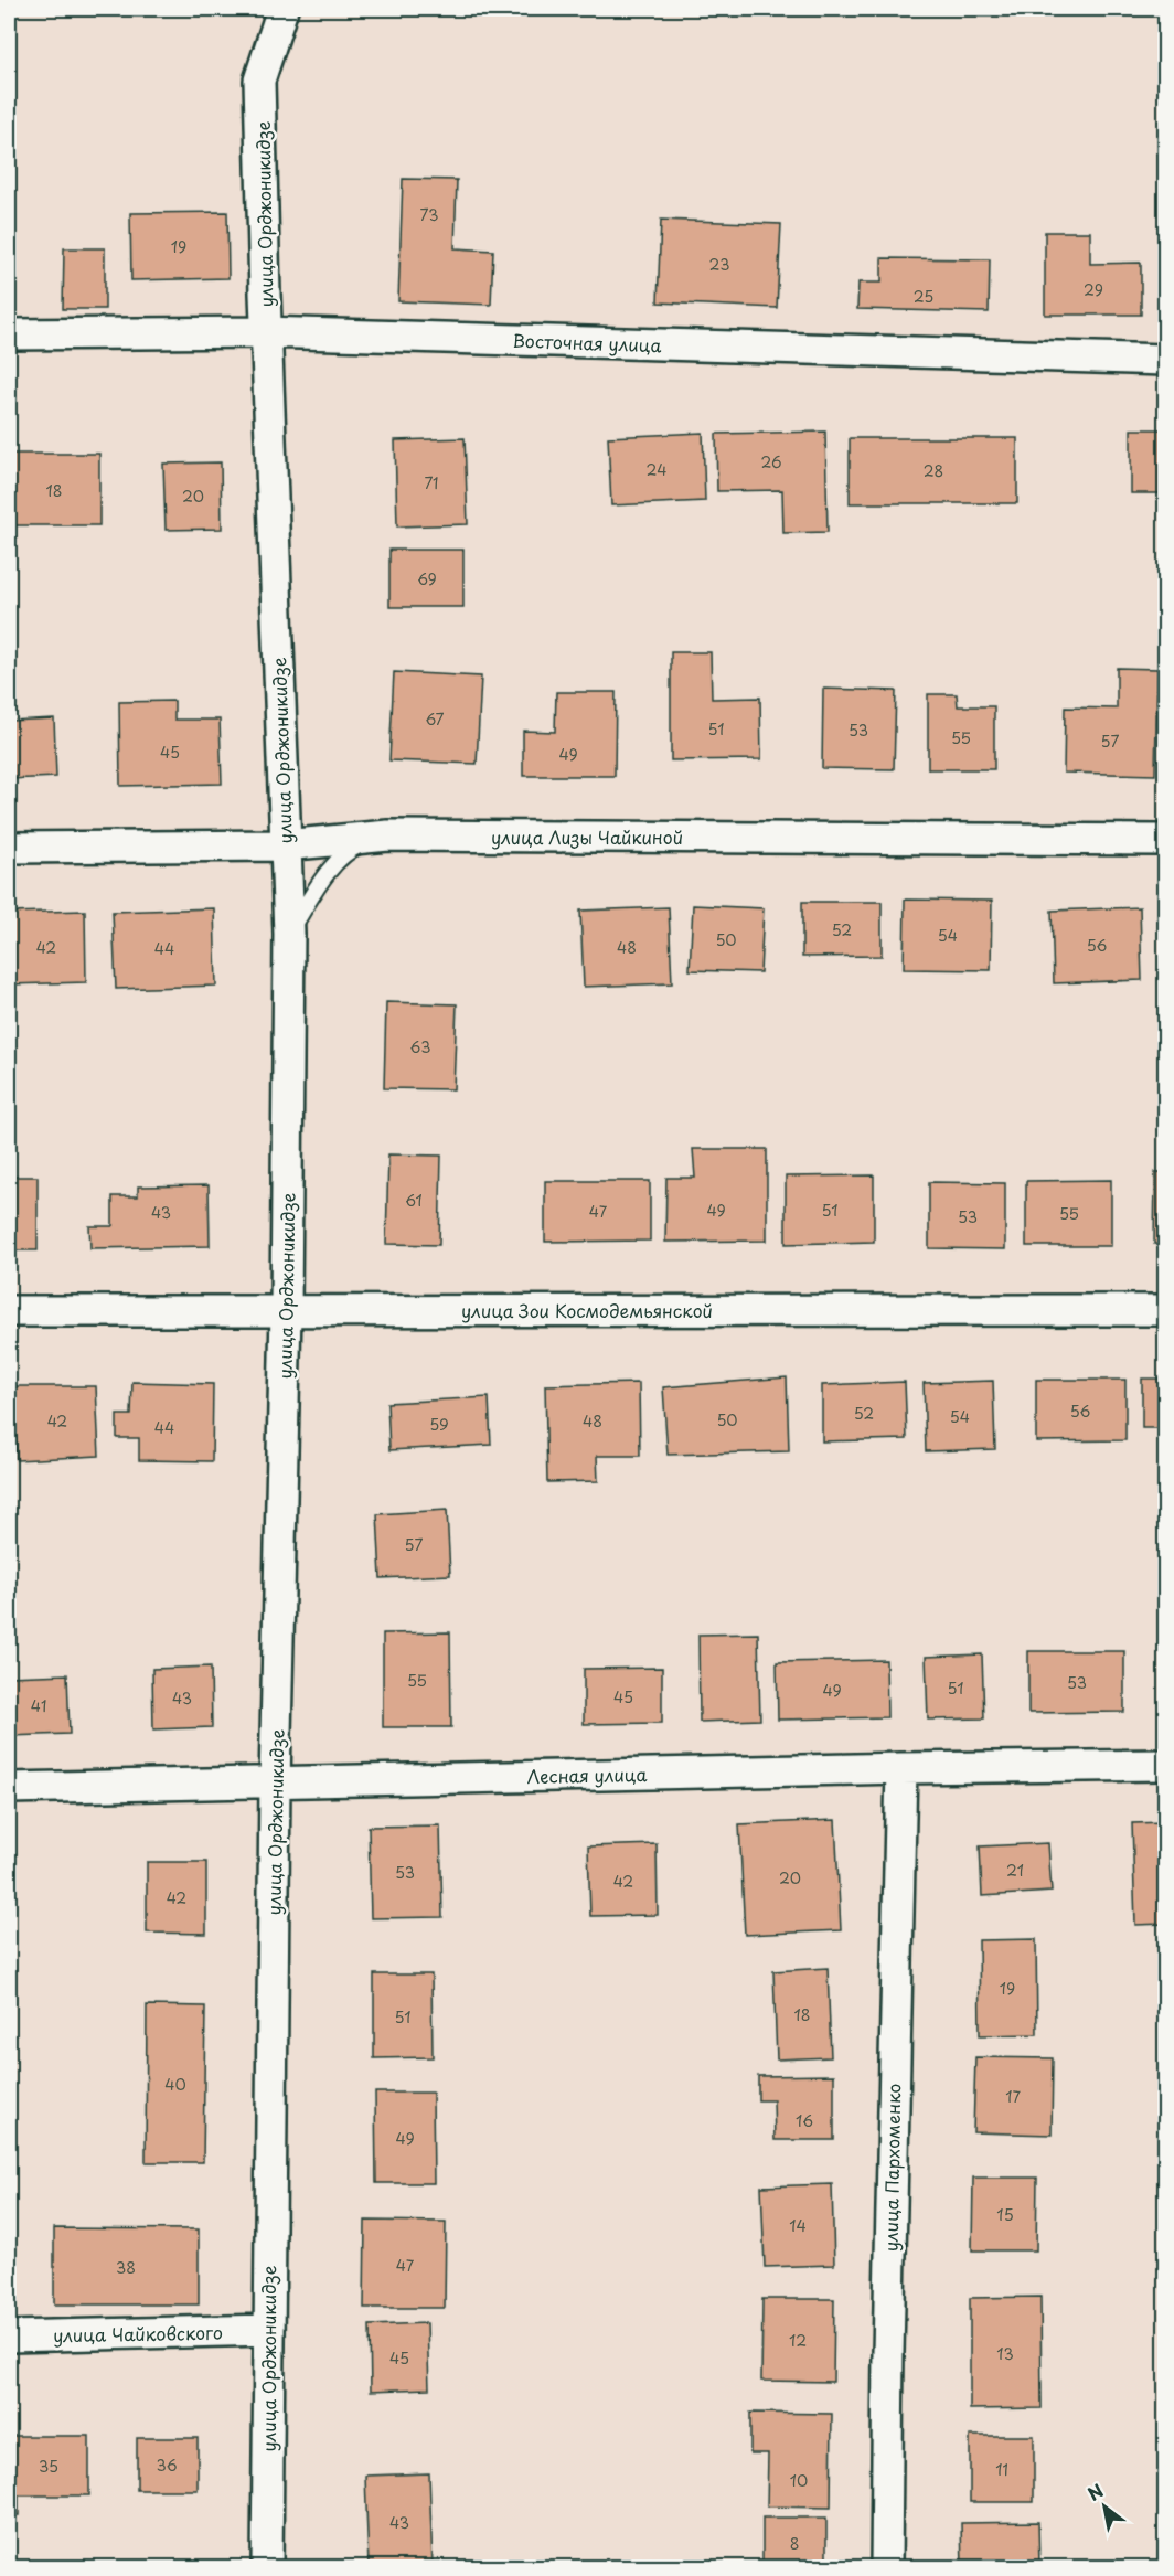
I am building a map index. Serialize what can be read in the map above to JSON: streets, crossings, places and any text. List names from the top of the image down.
{
  "streets": {
    "street": [
      "улица Орджоникидзе",
      "Восточная улица",
      "улица Лизы Чайкиной",
      "улица Зои Космодемьянской",
      "Лесная улица",
      "улица Пархоменко",
      "улица Чайковского"
    ]
  },
  "crossings": [
    ["улица Орджоникидзе", "Восточная улица"],
    ["улица Орджоникидзе", "улица Лизы Чайкиной"],
    ["улица Орджоникидзе", "улица Зои Космодемьянской"],
    ["улица Орджоникидзе", "Лесная улица"],
    ["улица Орджоникидзе", "улица Чайковского"],
    ["Лесная улица", "улица Пархоменко"]
  ],
  "house_numbers": [
    "73",
    "19",
    "23",
    "29",
    "25",
    "26",
    "24",
    "28",
    "71",
    "18",
    "20",
    "69",
    "67",
    "51",
    "53",
    "55",
    "57",
    "45",
    "49",
    "52",
    "54",
    "50",
    "56",
    "42",
    "48",
    "44",
    "63",
    "61",
    "49",
    "51",
    "47",
    "43",
    "55",
    "53",
    "56",
    "52",
    "54",
    "50",
    "42",
    "48",
    "59",
    "44",
    "57",
    "55",
    "53",
    "51",
    "49",
    "45",
    "43",
    "41",
    "21",
    "53",
    "20",
    "42",
    "42",
    "19",
    "18",
    "51",
    "40",
    "17",
    "16",
    "49",
    "15",
    "14",
    "47",
    "38",
    "12",
    "13",
    "45",
    "36",
    "35",
    "11",
    "10",
    "43",
    "8"
  ],
  "north": "top left"
}
